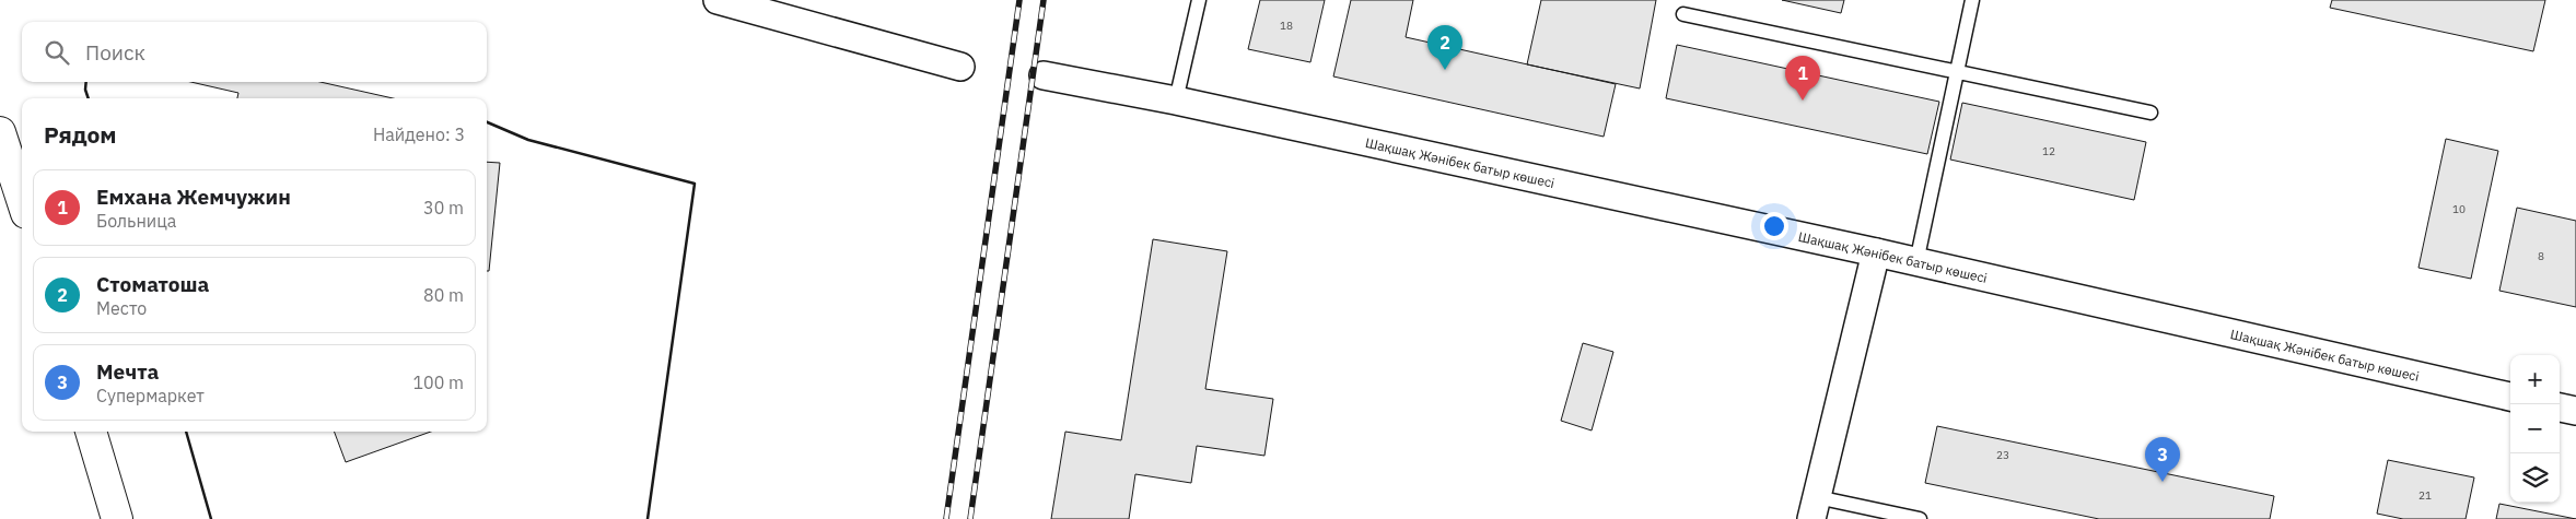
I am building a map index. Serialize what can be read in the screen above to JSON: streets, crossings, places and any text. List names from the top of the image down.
{
  "streets": {
    "street": ["Шақшақ Жәнібек батыр көшесі"]
  },
  "house_numbers": [
    "18",
    "12",
    "10",
    "8",
    "23",
    "21"
  ],
  "page": {
    "search": "Поиск",
    "pins": ["2", "1", "3"],
    "heading": ["Рядом", "Найдено: 3"],
    "list": [
      {
        "mark": "1",
        "name": "Емхана Жемчужин",
        "note": "Больница",
        "value": "30 m"
      },
      {
        "mark": "2",
        "name": "Стоматоша",
        "note": "Место",
        "value": "80 m"
      },
      {
        "mark": "3",
        "name": "Мечта",
        "note": "Супермаркет",
        "value": "100 m"
      }
    ],
    "map_buttons": ["+", "−"]
  }
}
